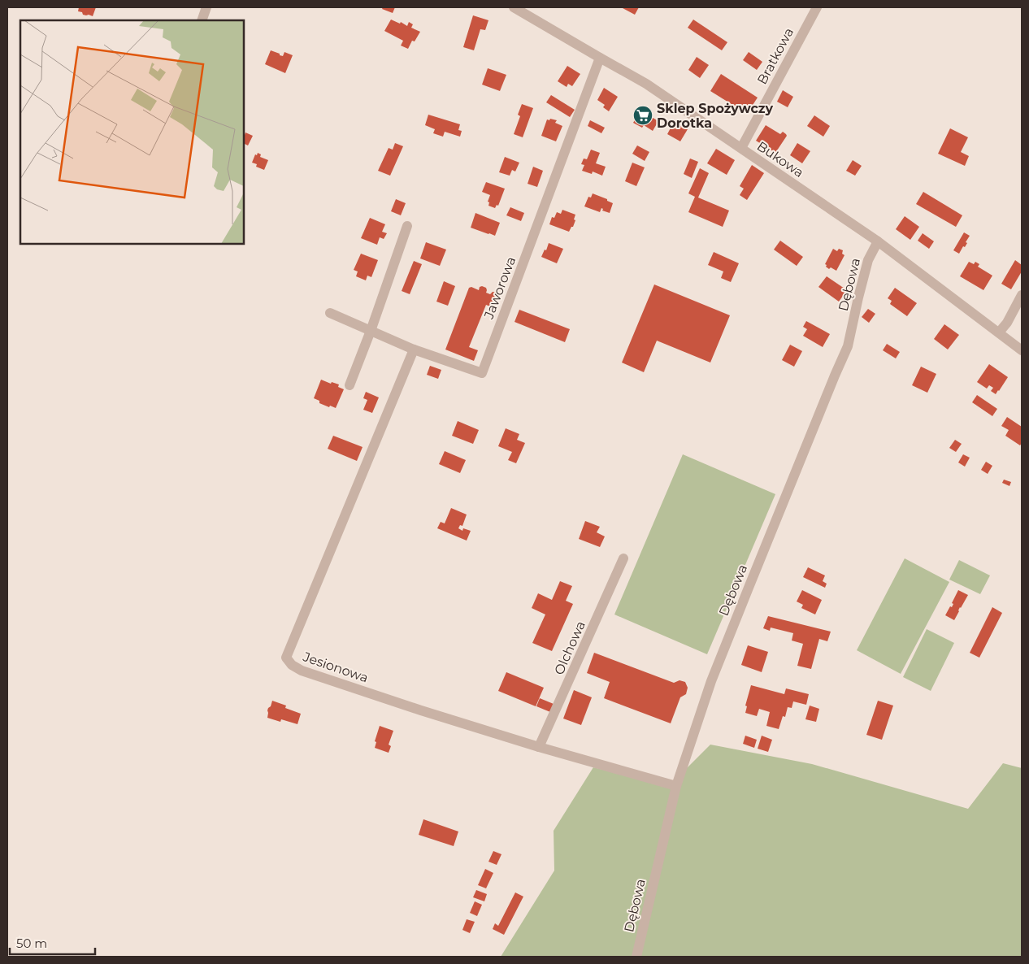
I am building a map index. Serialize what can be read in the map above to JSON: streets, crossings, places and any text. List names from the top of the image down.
{
  "streets": {
    "street": [
      "Bratkowa",
      "Bukowa",
      "Dębowa",
      "Jaworowa",
      "Olchowa",
      "Jesionowa"
    ]
  },
  "crossings": [
    ["Bratkowa", "Bukowa"],
    ["Bukowa", "Dębowa"],
    ["Bukowa", "Jaworowa"],
    ["Dębowa", "Jesionowa"],
    ["Jaworowa", "Jesionowa"],
    ["Olchowa", "Jesionowa"]
  ],
  "places": {
    "supermarket": ["Sklep Spożywczy Dorotka"]
  },
  "scale_bar": "50 m"
}
